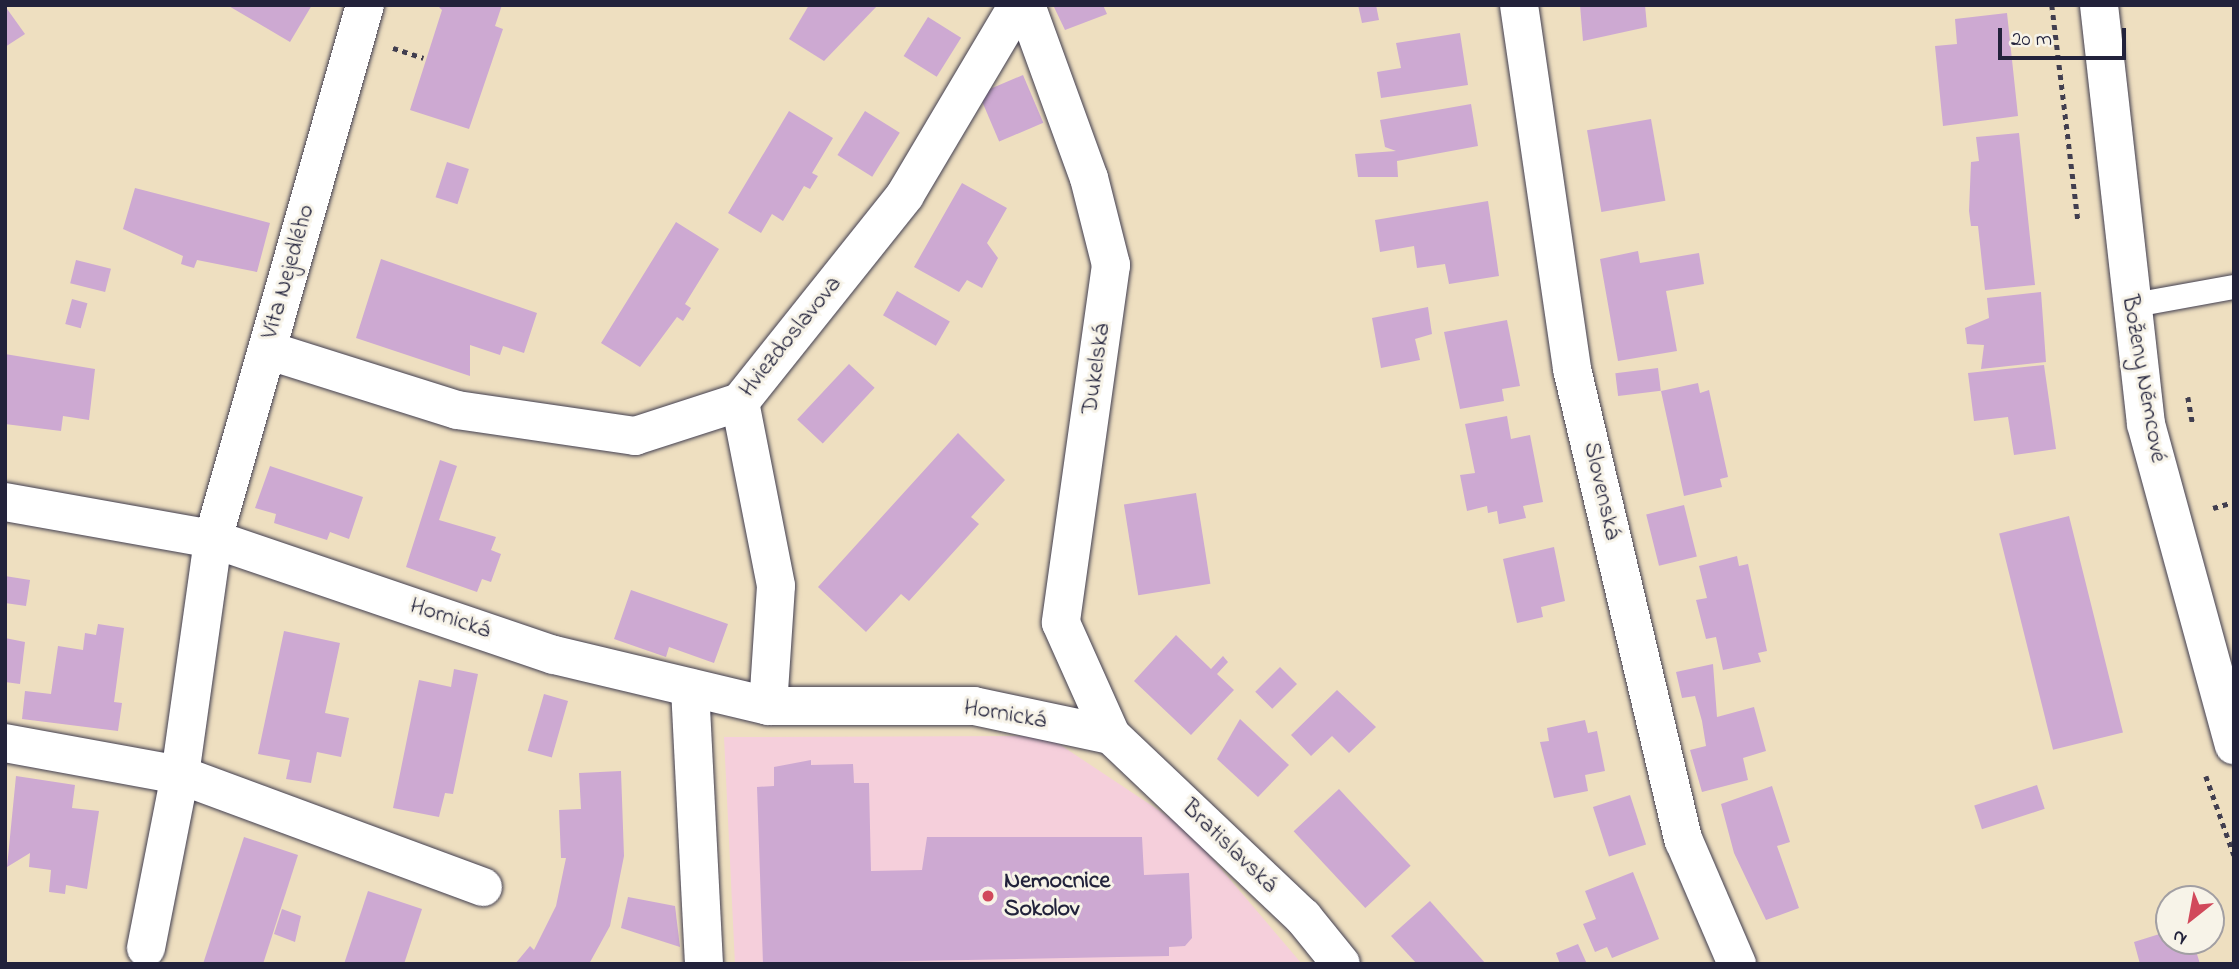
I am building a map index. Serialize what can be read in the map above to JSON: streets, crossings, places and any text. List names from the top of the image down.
{
  "streets": {
    "street": [
      "Víta Nejedlého",
      "Hviezdoslavova",
      "Dukelská",
      "Boženy Němcové",
      "Slovenská",
      "Hornická",
      "Bratislavská"
    ]
  },
  "crossings": [
    ["Víta Nejedlého", "Hviezdoslavova"],
    ["Víta Nejedlého", "Hornická"],
    ["Dukelská", "Hornická"],
    ["Dukelská", "Bratislavská"],
    ["Hornická", "Bratislavská"]
  ],
  "places": ["Nemocnice Sokolov"],
  "scale_bar": "20 m",
  "north": "bottom left"
}
